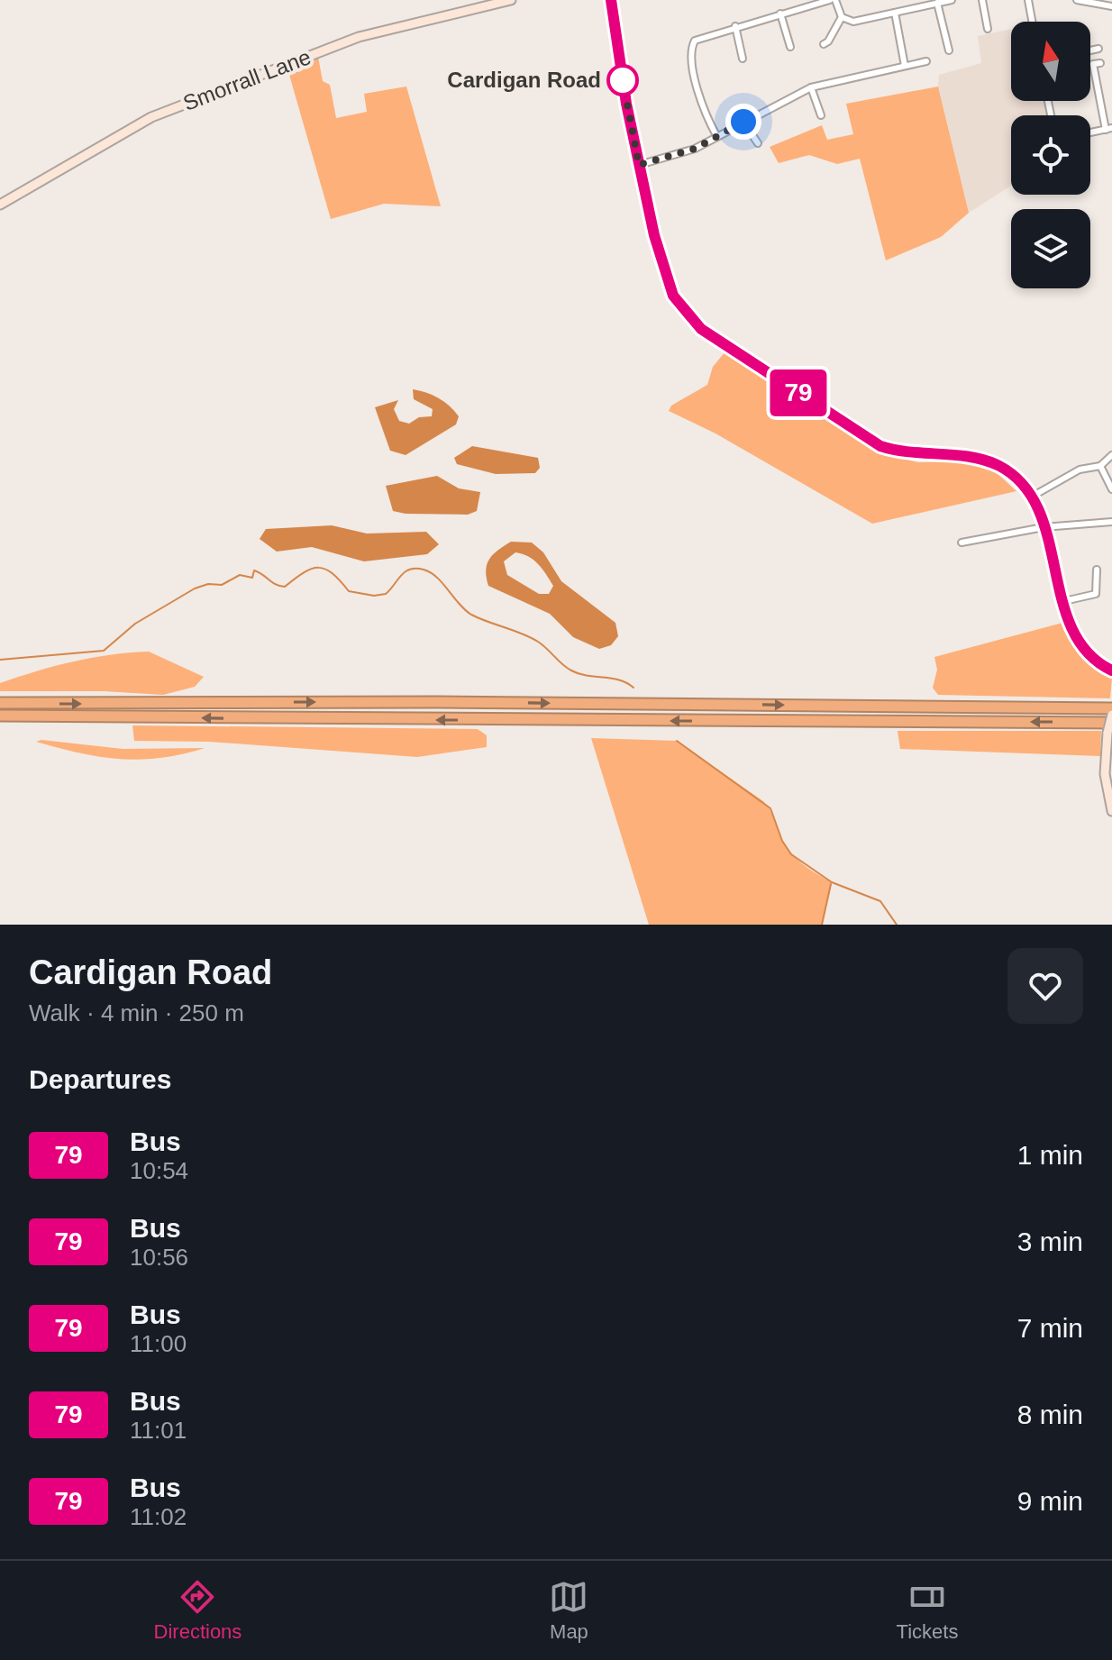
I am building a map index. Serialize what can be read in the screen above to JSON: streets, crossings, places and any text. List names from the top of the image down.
{
  "streets": {
    "street": ["Smorrall Lane"]
  },
  "places": ["Cardigan Road"],
  "lines": ["bus line 79"],
  "north": "top",
  "page": {
    "on_map": "79",
    "heading": [
      ["Cardigan Road", "Walk · 4 min · 250 m"],
      "Departures"
    ],
    "list": [
      {
        "mark": "79",
        "name": "Bus",
        "note": "10:54",
        "value": "1 min"
      },
      {
        "mark": "79",
        "name": "Bus",
        "note": "10:56",
        "value": "3 min"
      },
      {
        "mark": "79",
        "name": "Bus",
        "note": "11:00",
        "value": "7 min"
      },
      {
        "mark": "79",
        "name": "Bus",
        "note": "11:01",
        "value": "8 min"
      },
      {
        "mark": "79",
        "name": "Bus",
        "note": "11:02",
        "value": "9 min"
      }
    ],
    "tabs": ["Directions", "Map", "Tickets"]
  }
}
